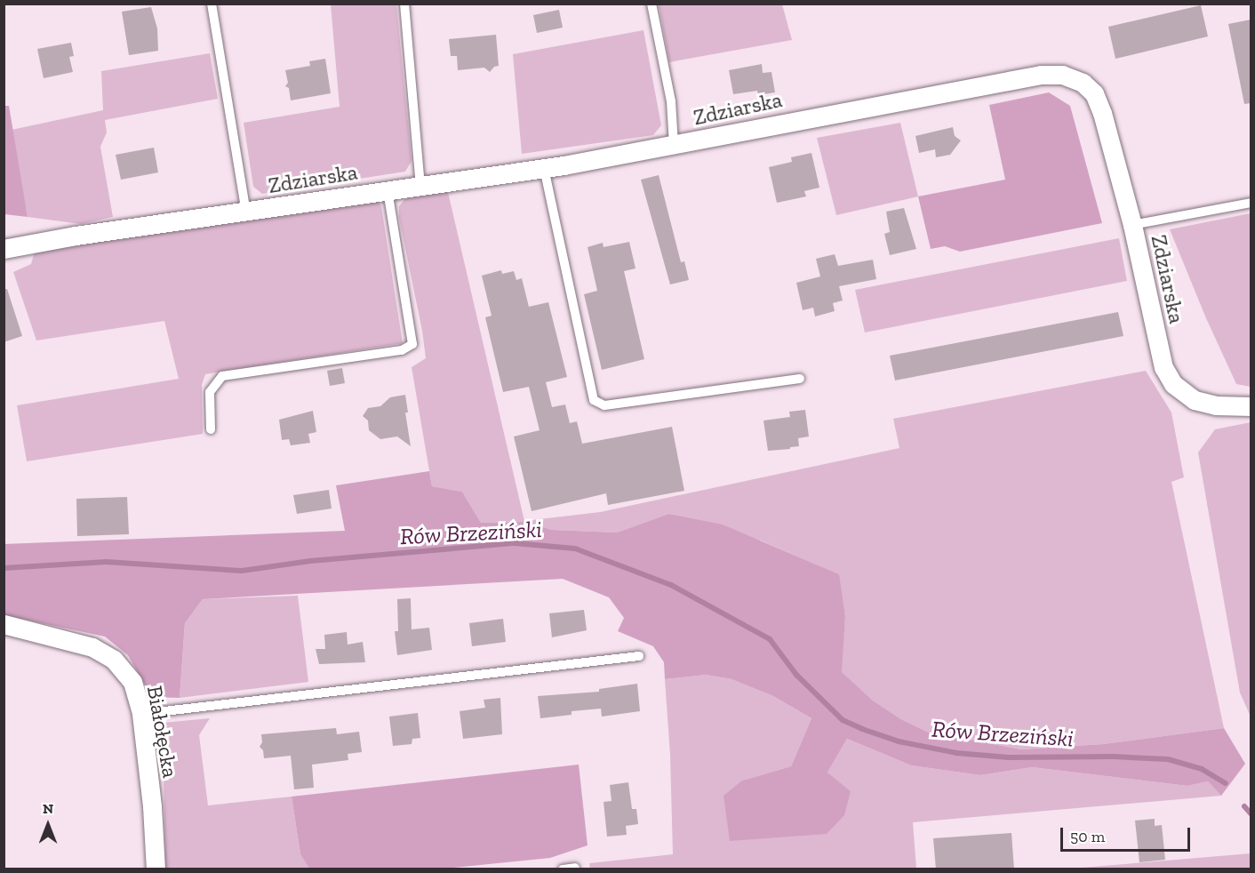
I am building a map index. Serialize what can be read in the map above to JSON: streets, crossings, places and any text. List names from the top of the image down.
{
  "streets": {
    "street": ["Zdziarska", "Białołęcka"]
  },
  "water": ["Rów Brzeziński"],
  "scale_bar": "50 m",
  "north": "top"
}
